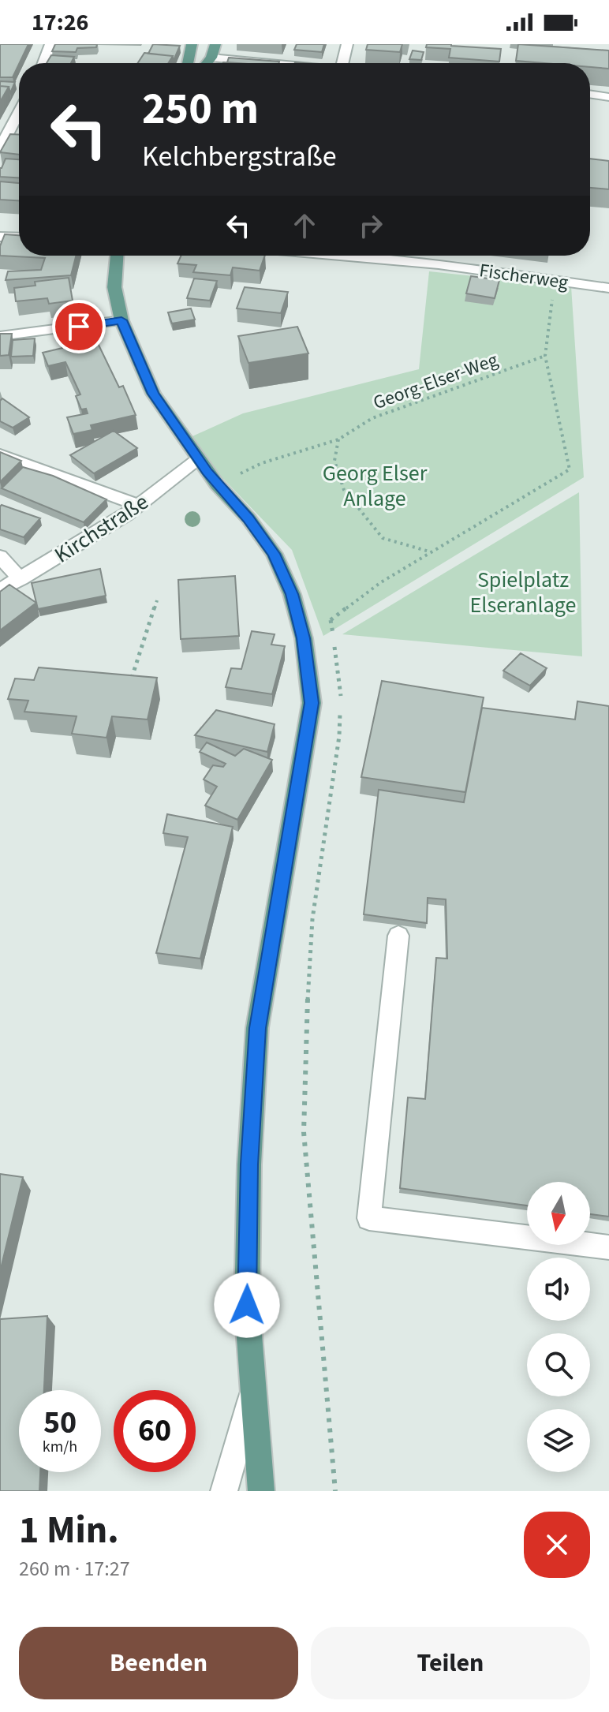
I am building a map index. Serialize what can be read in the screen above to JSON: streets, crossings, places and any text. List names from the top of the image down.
{
  "streets": {
    "street": ["Fischerweg", "Kirchstraße"],
    "path": ["Georg-Elser-Weg"]
  },
  "parks": ["Georg Elser Anlage", "Spielplatz Elseranlage"],
  "north": "bottom",
  "page": {
    "status": "17:26",
    "turn": ["250 m", "Kelchbergstraße"],
    "speed": "50 km/h",
    "limit": "60",
    "heading": ["1 Min.", "260 m · 17:27"],
    "buttons": ["Beenden", "Teilen"]
  }
}
